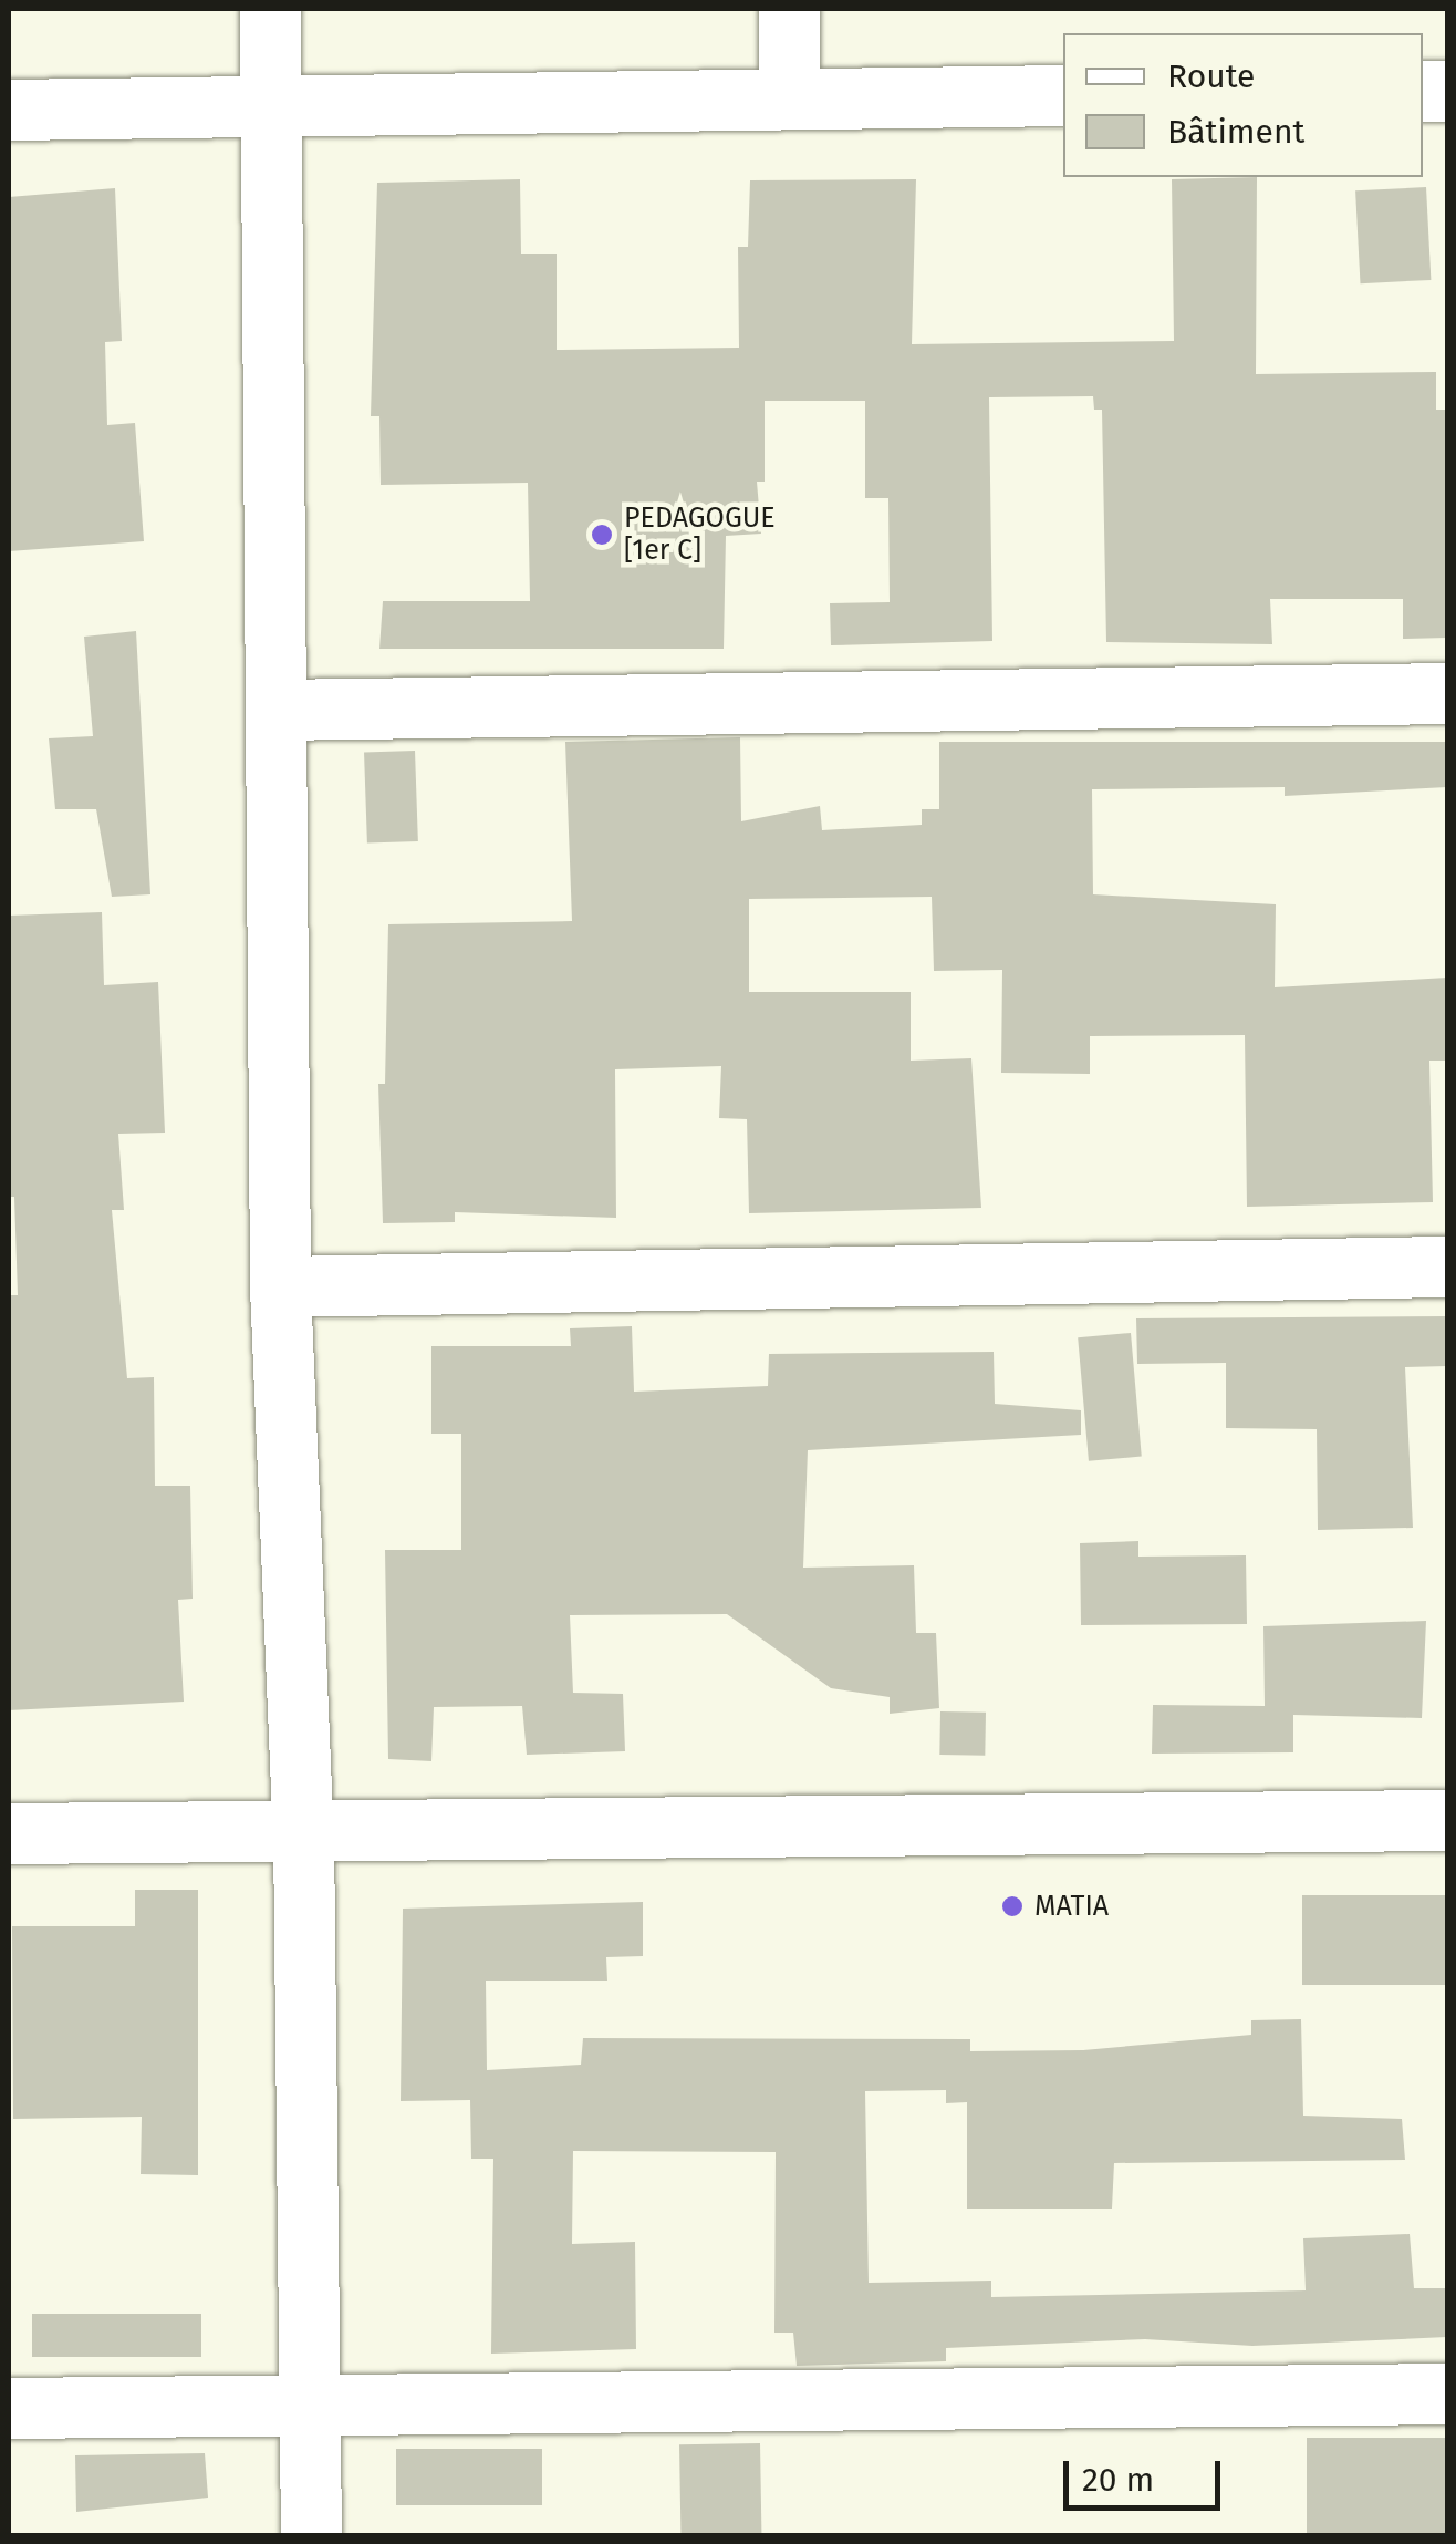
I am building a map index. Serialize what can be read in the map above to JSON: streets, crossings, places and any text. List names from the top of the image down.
{
  "places": ["PEDAGOGUE [1er C]", "MATIA"],
  "legend": ["Route", "Bâtiment"],
  "scale_bar": "20 m"
}
